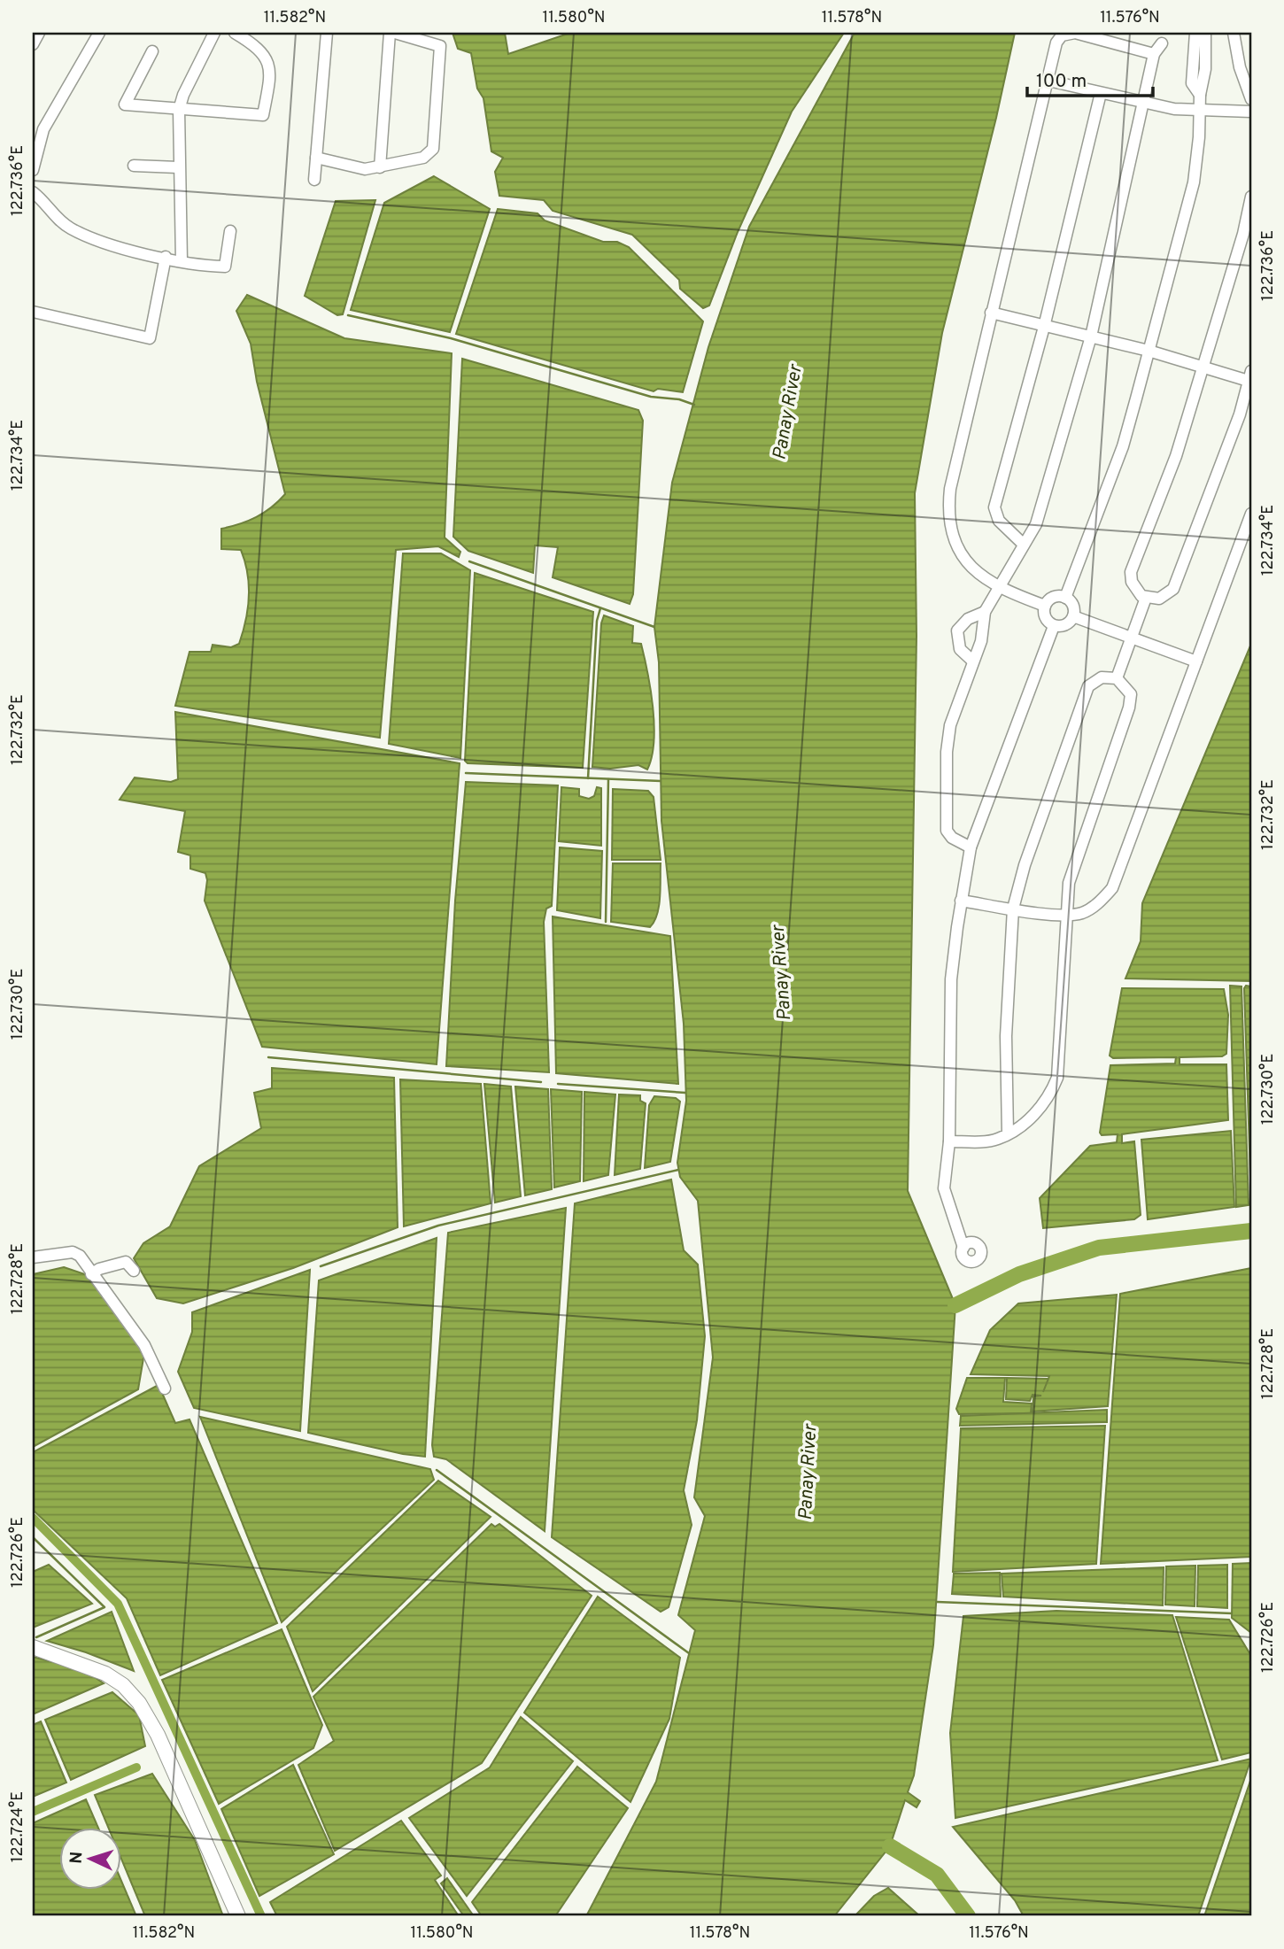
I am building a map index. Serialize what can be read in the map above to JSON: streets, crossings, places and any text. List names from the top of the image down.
{
  "water": ["Panay River"],
  "scale_bar": "100 m",
  "north": "left",
  "coordinates": [
    "11.582°N",
    "11.580°N",
    "11.578°N",
    "11.576°N",
    "122.736°E",
    "122.734°E",
    "122.732°E",
    "122.730°E",
    "122.728°E",
    "122.726°E",
    "122.724°E"
  ]
}
